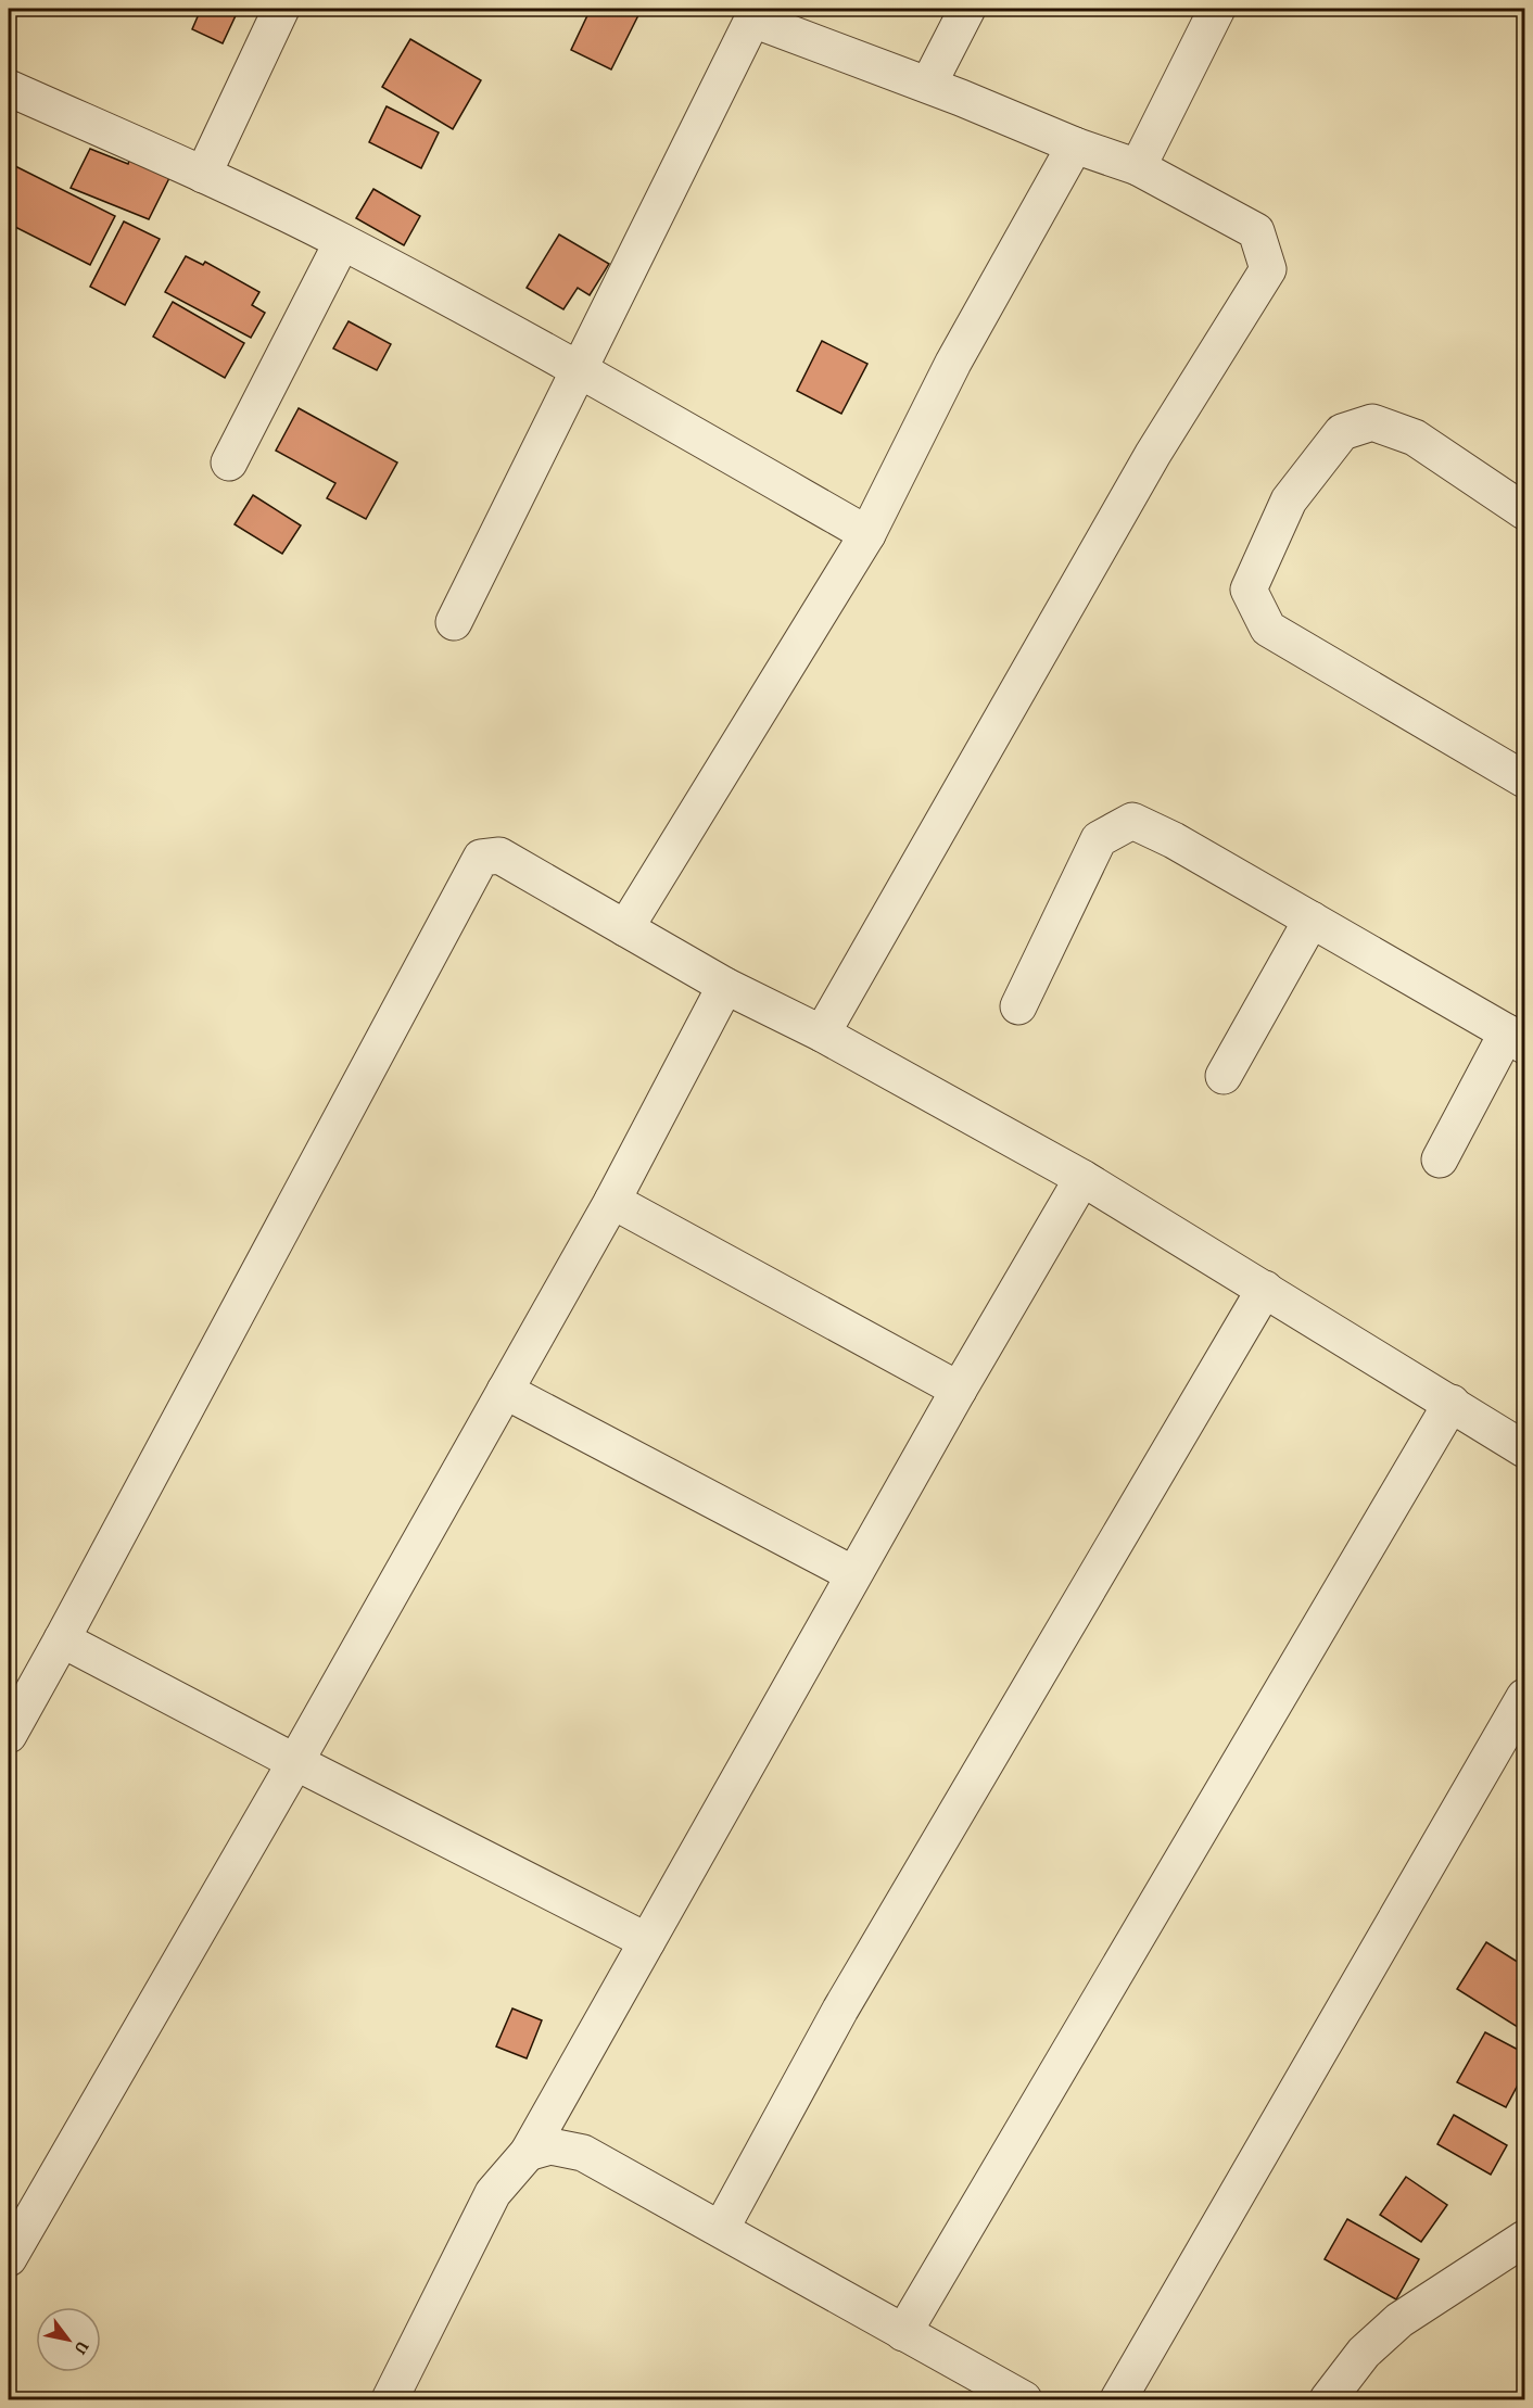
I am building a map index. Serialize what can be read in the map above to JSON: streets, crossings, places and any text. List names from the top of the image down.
{
  "north": "bottom right"
}
